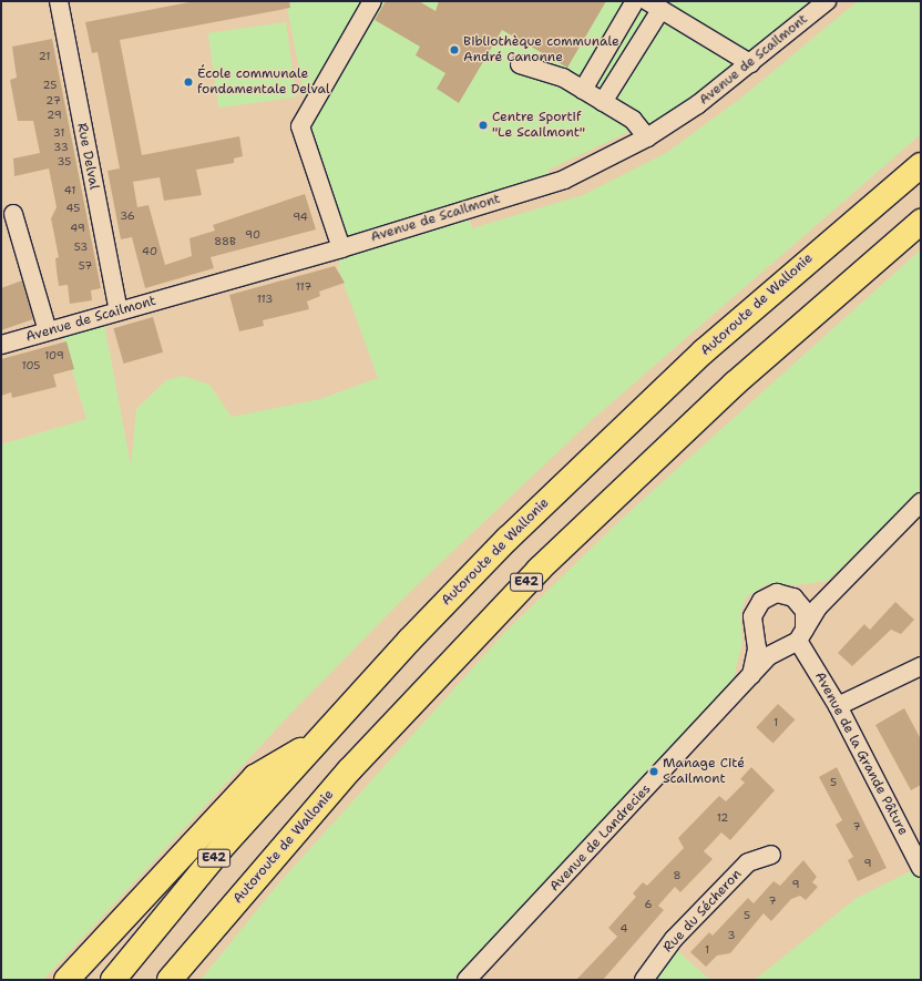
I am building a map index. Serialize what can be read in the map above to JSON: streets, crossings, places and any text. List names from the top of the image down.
{
  "streets": {
    "highway": ["Autoroute de Wallonie", "E42"],
    "street": [
      "Avenue de Scailmont",
      "Rue Delval",
      "Avenue de la Grande Pâture",
      "Avenue de Landrecies",
      "Rue du Sécheron"
    ]
  },
  "crossings": [
    ["Avenue de Scailmont", "Rue Delval"],
    ["Avenue de la Grande Pâture", "Avenue de Landrecies"]
  ],
  "places": [
    "Bibliothèque communale André Canonne",
    "École communale fondamentale Delval",
    "Centre Sportif \"Le Scailmont\"",
    "Manage Cité Scailmont"
  ],
  "house_numbers": [
    "21",
    "25",
    "27",
    "29",
    "31",
    "33",
    "35",
    "41",
    "45",
    "36",
    "94",
    "49",
    "90",
    "88B",
    "53",
    "40",
    "57",
    "117",
    "113",
    "109",
    "105",
    "1",
    "5",
    "12",
    "7",
    "9",
    "8",
    "9",
    "7",
    "6",
    "5",
    "4",
    "3",
    "1"
  ]
}
